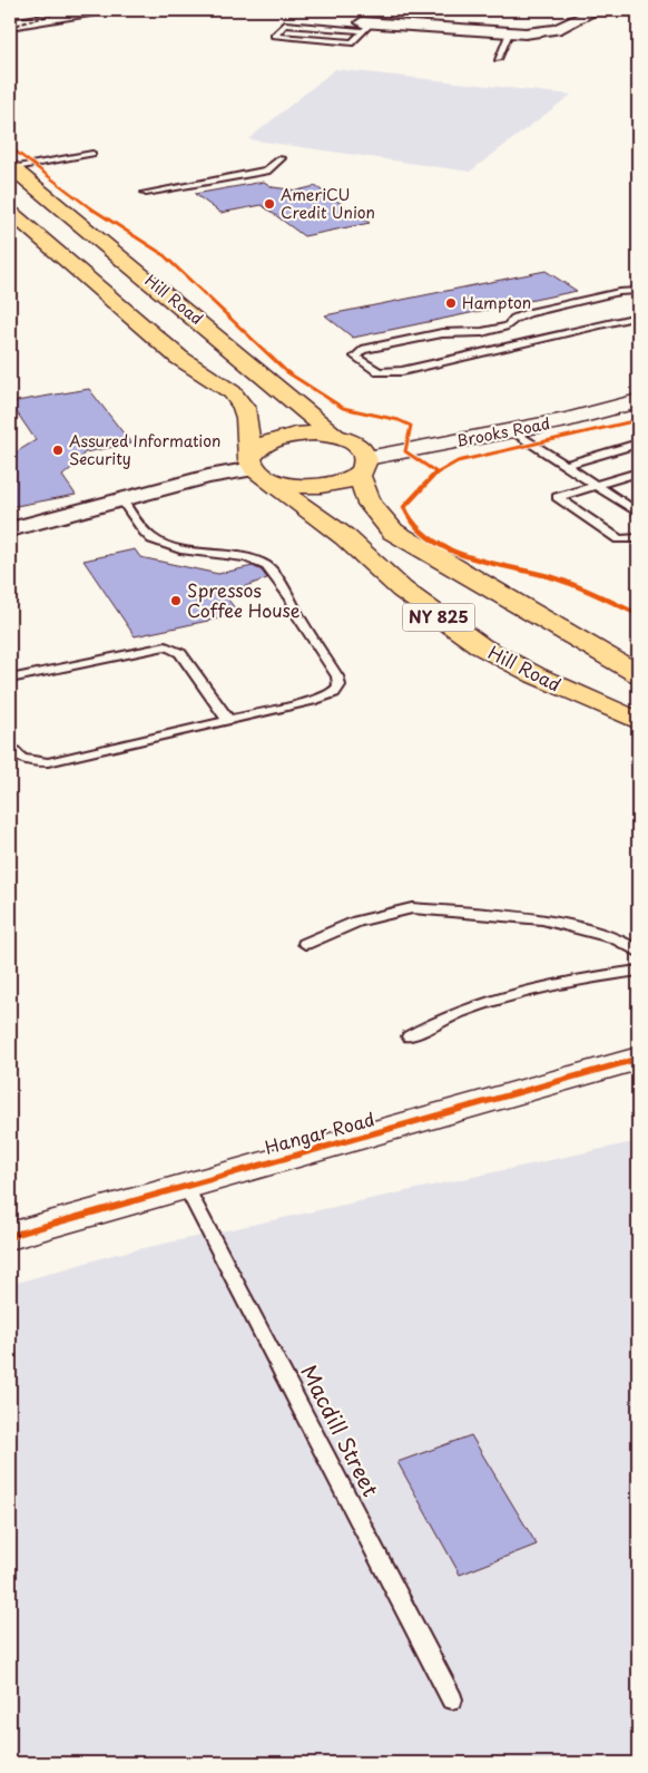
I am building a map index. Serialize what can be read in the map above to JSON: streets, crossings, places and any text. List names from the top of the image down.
{
  "streets": {
    "main road": ["Hill Road", "NY 825"],
    "street": ["Brooks Road", "Hangar Road"],
    "lane": ["Macdill Street"]
  },
  "crossings": [
    ["Hill Road", "NY 825"],
    ["Brooks Road", "NY 825"],
    ["Hangar Road", "Macdill Street"]
  ],
  "places": [
    "AmeriCU Credit Union",
    "Hampton",
    "Assured Information Security",
    "Spressos Coffee House"
  ]
}
